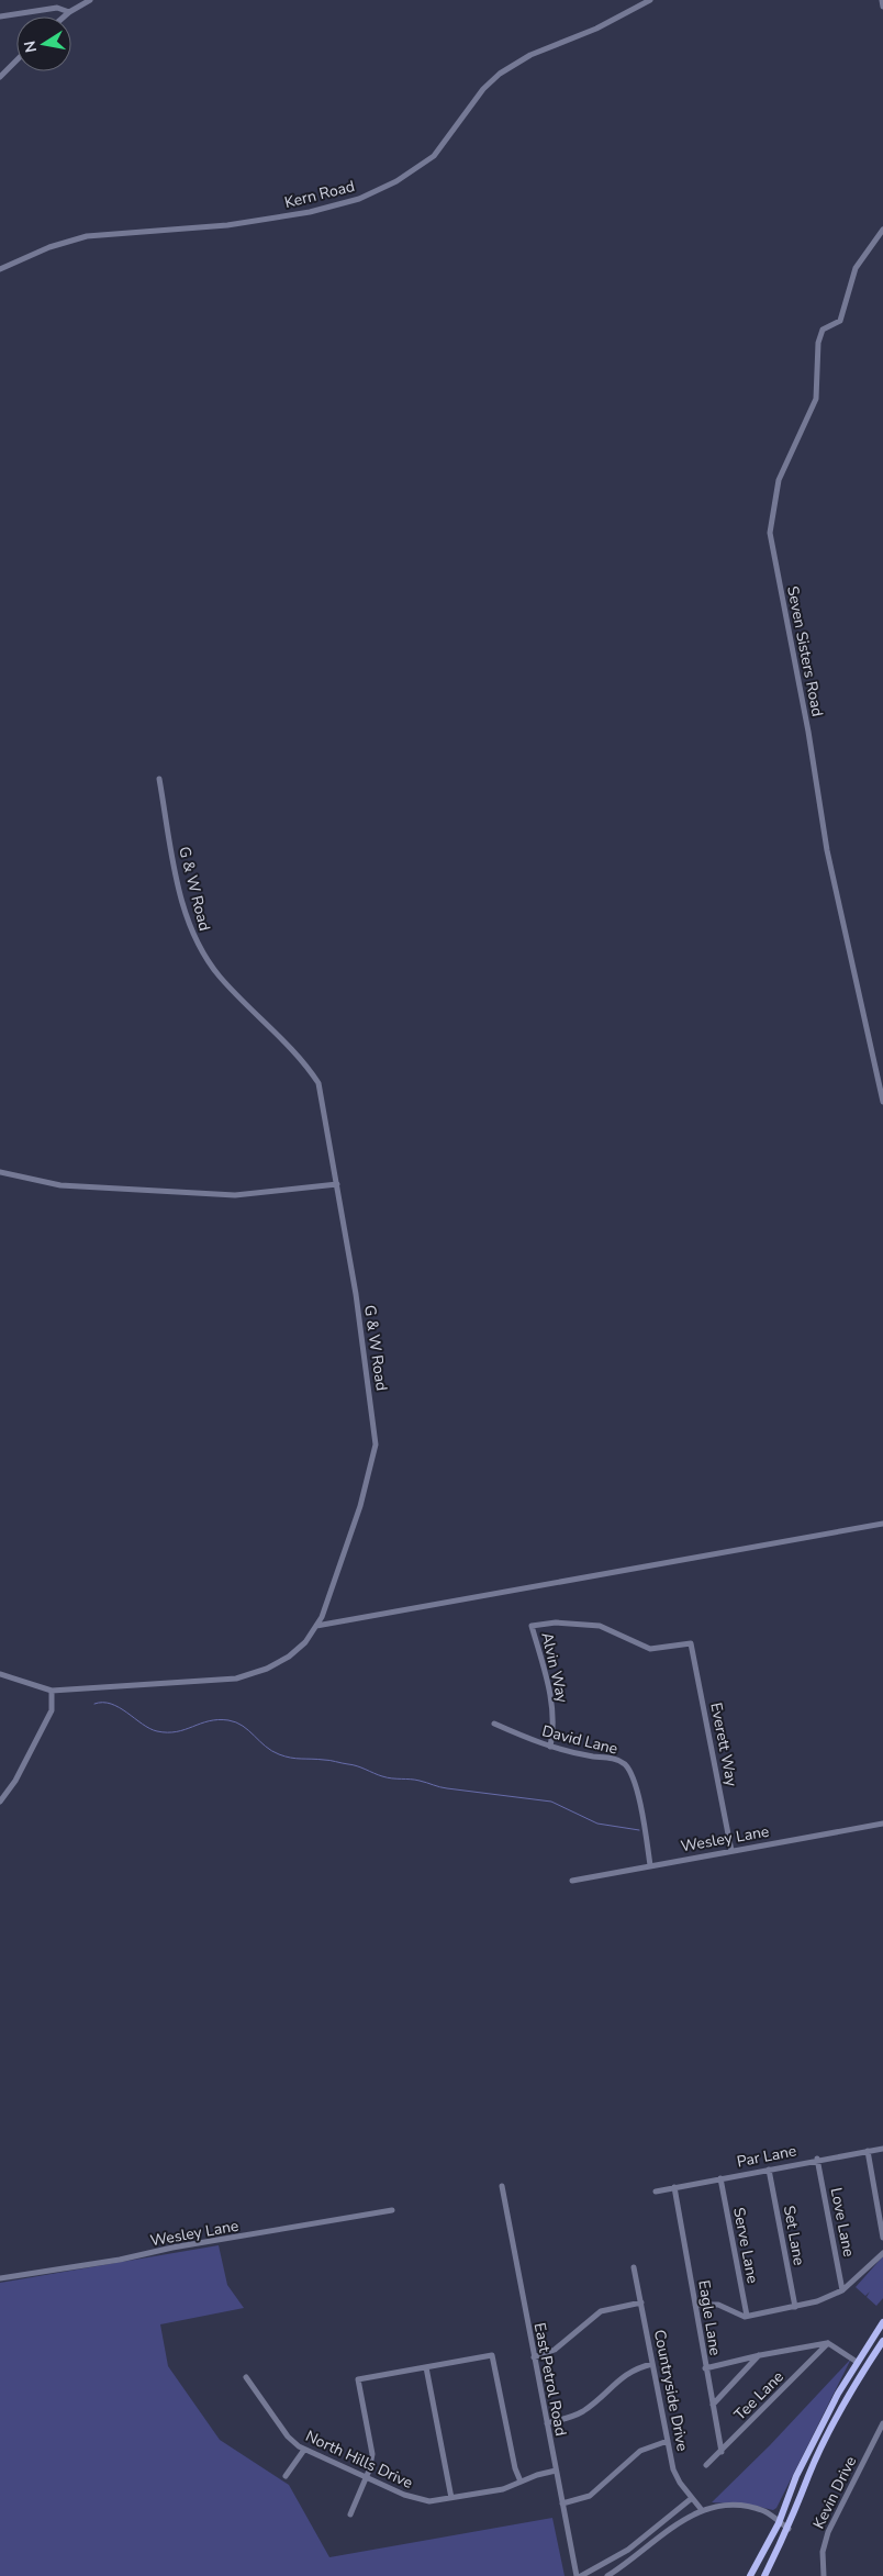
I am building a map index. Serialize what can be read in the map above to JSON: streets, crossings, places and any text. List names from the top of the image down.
{
  "streets": {
    "street": [
      "Kern Road",
      "Seven Sisters Road",
      "G & W Road",
      "Alvin Way",
      "David Lane",
      "Everett Way",
      "Wesley Lane",
      "Par Lane",
      "Love Lane",
      "Set Lane",
      "Serve Lane",
      "Eagle Lane",
      "East Petrol Road",
      "Countryside Drive",
      "Tee Lane",
      "North Hills Drive",
      "Kevin Drive"
    ]
  },
  "crossings": [
    ["Alvin Way", "David Lane"],
    ["Alvin Way", "Everett Way"],
    ["David Lane", "Wesley Lane"],
    ["Everett Way", "Wesley Lane"],
    ["Par Lane", "Love Lane"],
    ["Par Lane", "Set Lane"],
    ["Par Lane", "Serve Lane"],
    ["Par Lane", "Eagle Lane"],
    ["Eagle Lane", "Tee Lane"],
    ["East Petrol Road", "North Hills Drive"]
  ],
  "north": "left"
}
